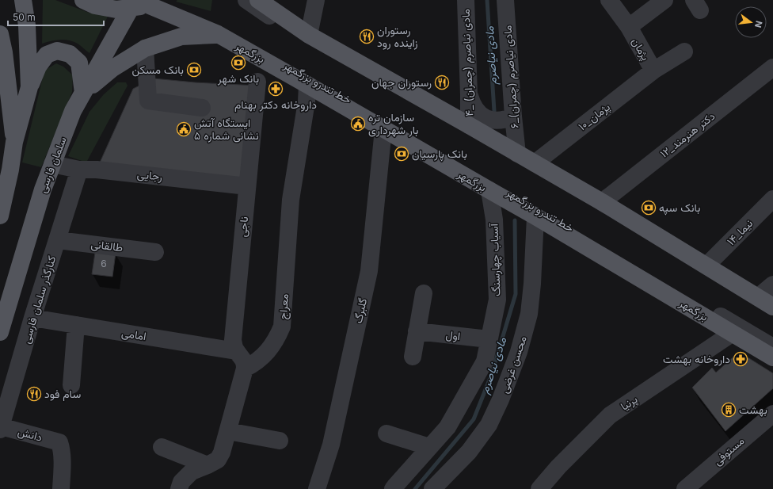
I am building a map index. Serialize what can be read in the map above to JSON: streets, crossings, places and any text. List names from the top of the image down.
{
  "streets": {
    "main road": ["بزرگمهر", "سلمان فارسی"],
    "street": [
      "پژمان",
      "۴_ مادی نیاصرم (چمران)",
      "۶_مادی نیاصرم (چمران)",
      "خط تندرو بزرگمهر",
      "۱۰_پژمان",
      "۱۲_دکتر هنرمند",
      "رجایی",
      "ناجی",
      "۱۴_نیما",
      "طالقانی",
      "آسیاب چهارسنگ",
      "کنارگذر سلمان فارسی",
      "معراج",
      "گلبرگ",
      "امامی",
      "اول",
      "محسن غرضی",
      "پرنیا",
      "دانش",
      "مستوفی"
    ]
  },
  "crossings": [
    ["پژمان", "۱۰_پژمان"],
    ["بزرگمهر", "خط تندرو بزرگمهر"],
    ["بزرگمهر", "آسیاب چهارسنگ"],
    ["بزرگمهر", "معراج"],
    ["بزرگمهر", "گلبرگ"],
    ["بزرگمهر", "محسن غرضی"],
    ["بزرگمهر", "پرنیا"],
    ["سلمان فارسی", "رجایی"],
    ["رجایی", "ناجی"],
    ["رجایی", "کنارگذر سلمان فارسی"],
    ["ناجی", "معراج"],
    ["ناجی", "امامی"],
    ["طالقانی", "کنارگذر سلمان فارسی"],
    ["آسیاب چهارسنگ", "اول"],
    ["کنارگذر سلمان فارسی", "امامی"],
    ["کنارگذر سلمان فارسی", "دانش"]
  ],
  "water": ["مادی نیاصرم"],
  "places": {
    "restaurant": ["رستوران زاینده رود", "رستوران جهان", "سام فود"],
    "bank": [
      "بانک شهر",
      "بانک مسکن",
      "بانک پارسیان",
      "بانک سپه"
    ],
    "pharmacy": ["داروخانه دکتر بهنام", "داروخانه بهشت"],
    "public building": ["سازمان تره بار شهرداری", "ایستگاه آتش نشانی شماره ۵"],
    "building": ["بهشت"]
  },
  "house_numbers": ["6"],
  "scale_bar": "50 m",
  "north": "right"
}
